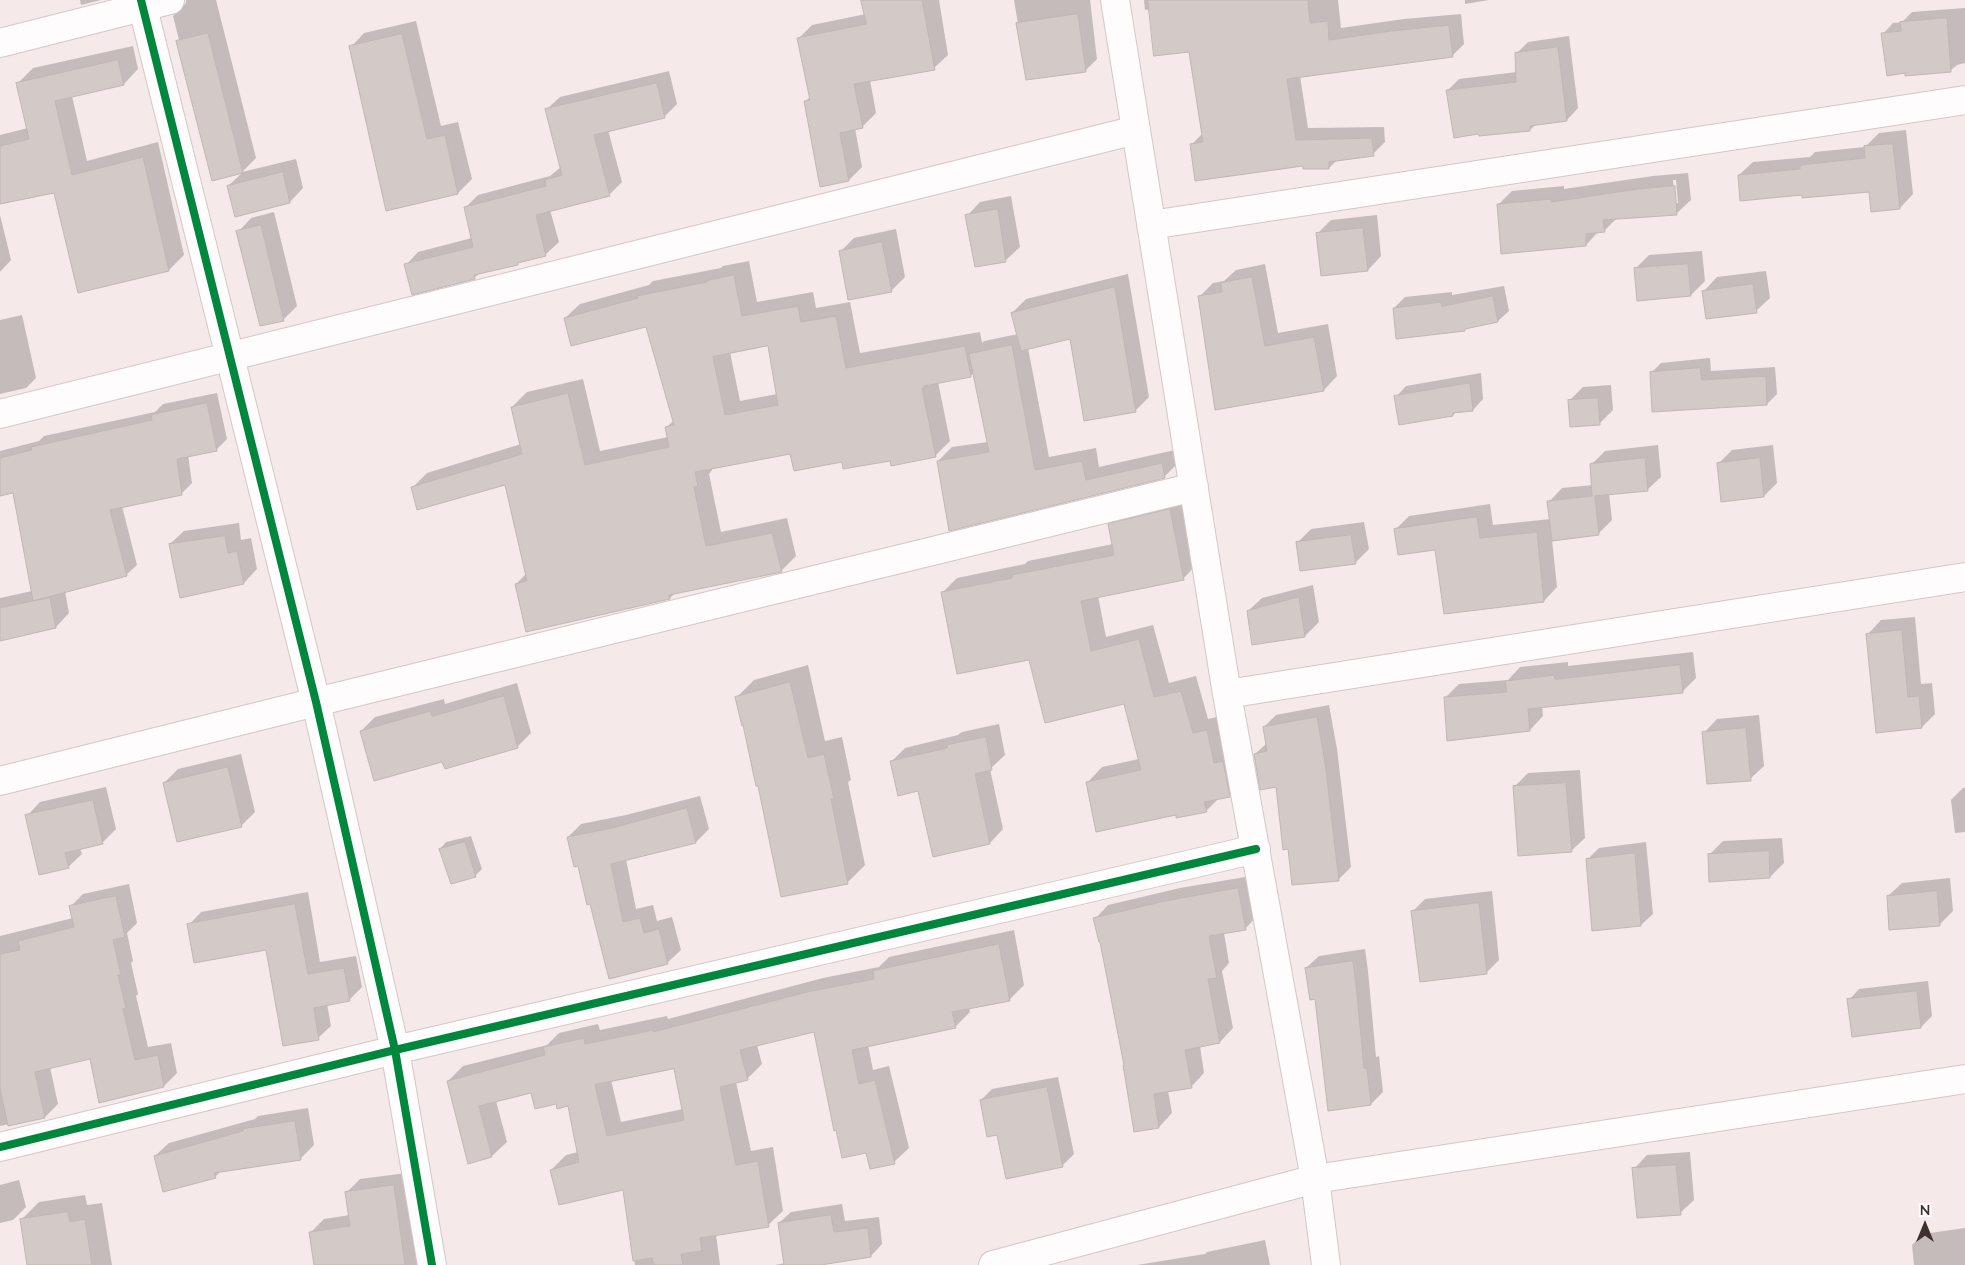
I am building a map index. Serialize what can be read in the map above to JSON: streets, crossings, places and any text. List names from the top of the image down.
{
  "north": "top"
}
